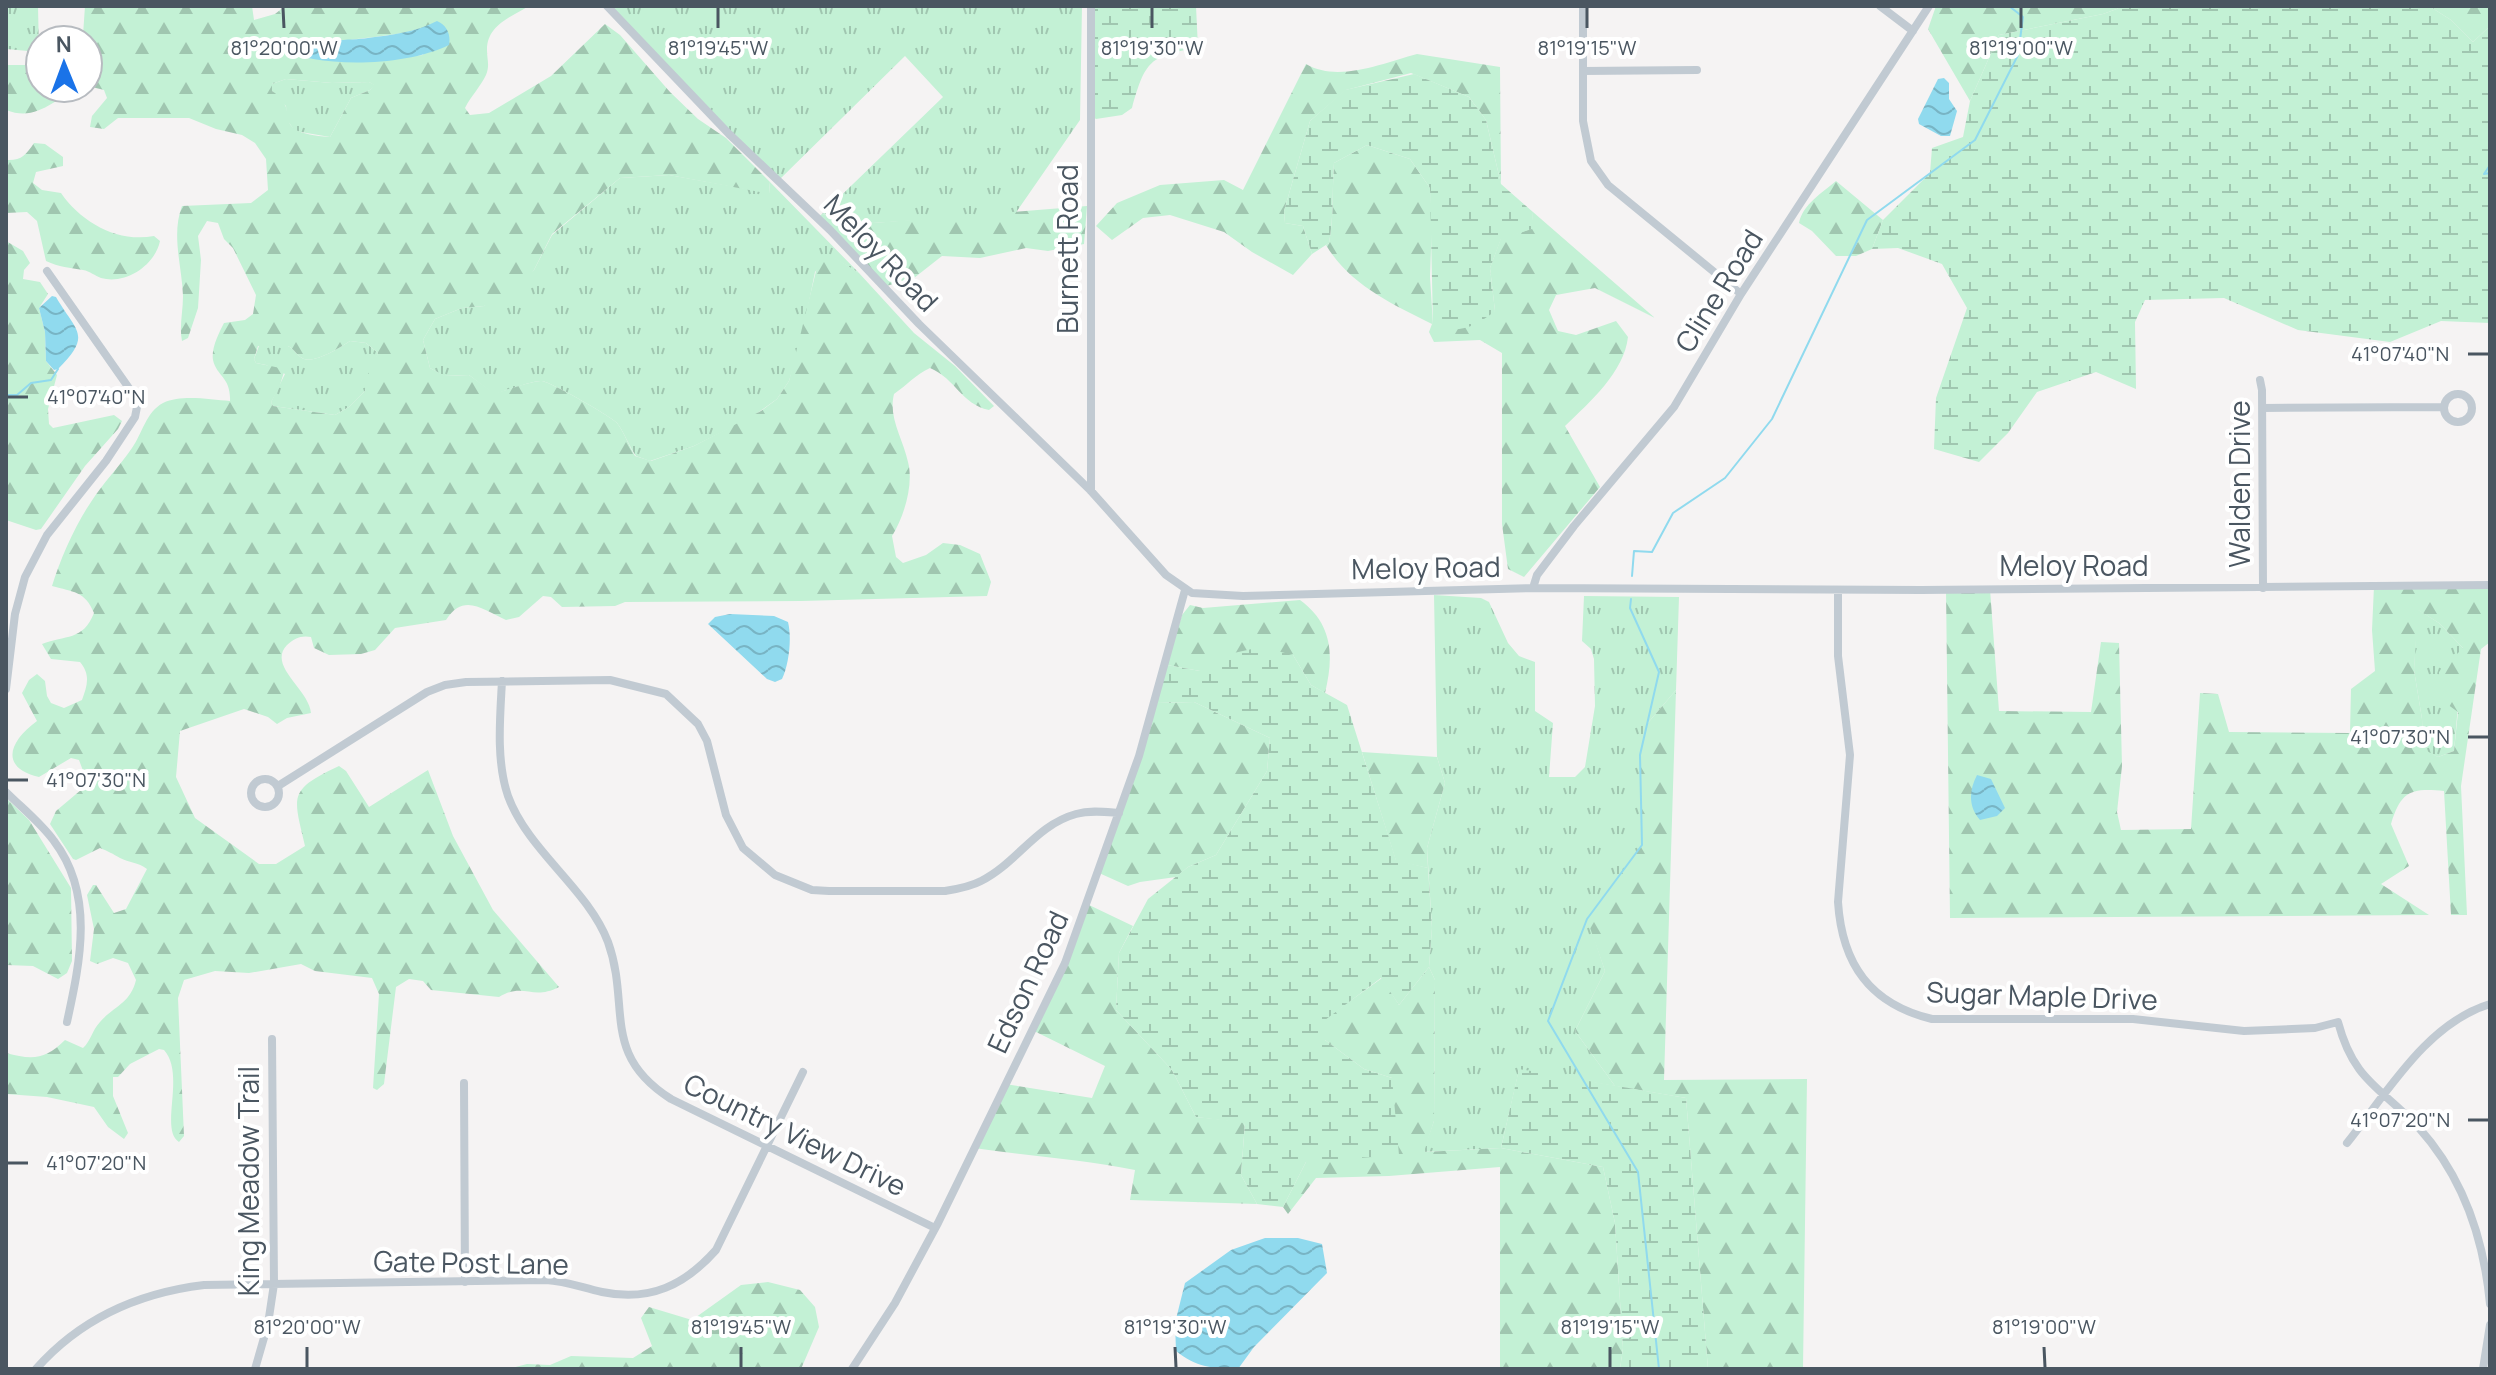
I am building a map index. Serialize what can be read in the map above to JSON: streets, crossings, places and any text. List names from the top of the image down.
{
  "streets": {
    "street": [
      "Burnett Road",
      "Meloy Road",
      "Cline Road",
      "Walden Drive",
      "Edson Road",
      "Sugar Maple Drive",
      "Country View Drive",
      "King Meadow Trail",
      "Gate Post Lane"
    ]
  },
  "crossings": [
    ["Burnett Road", "Meloy Road"],
    ["Meloy Road", "Cline Road"],
    ["Meloy Road", "Walden Drive"],
    ["Meloy Road", "Edson Road"],
    ["Meloy Road", "Sugar Maple Drive"],
    ["Edson Road", "Country View Drive"],
    ["Country View Drive", "Gate Post Lane"],
    ["King Meadow Trail", "Gate Post Lane"]
  ],
  "north": "top",
  "coordinates": [
    "81°20'00\"W",
    "81°19'45\"W",
    "81°19'30\"W",
    "81°19'15\"W",
    "81°19'00\"W",
    "41°07'40\"N",
    "41°07'30\"N",
    "41°07'20\"N"
  ]
}
